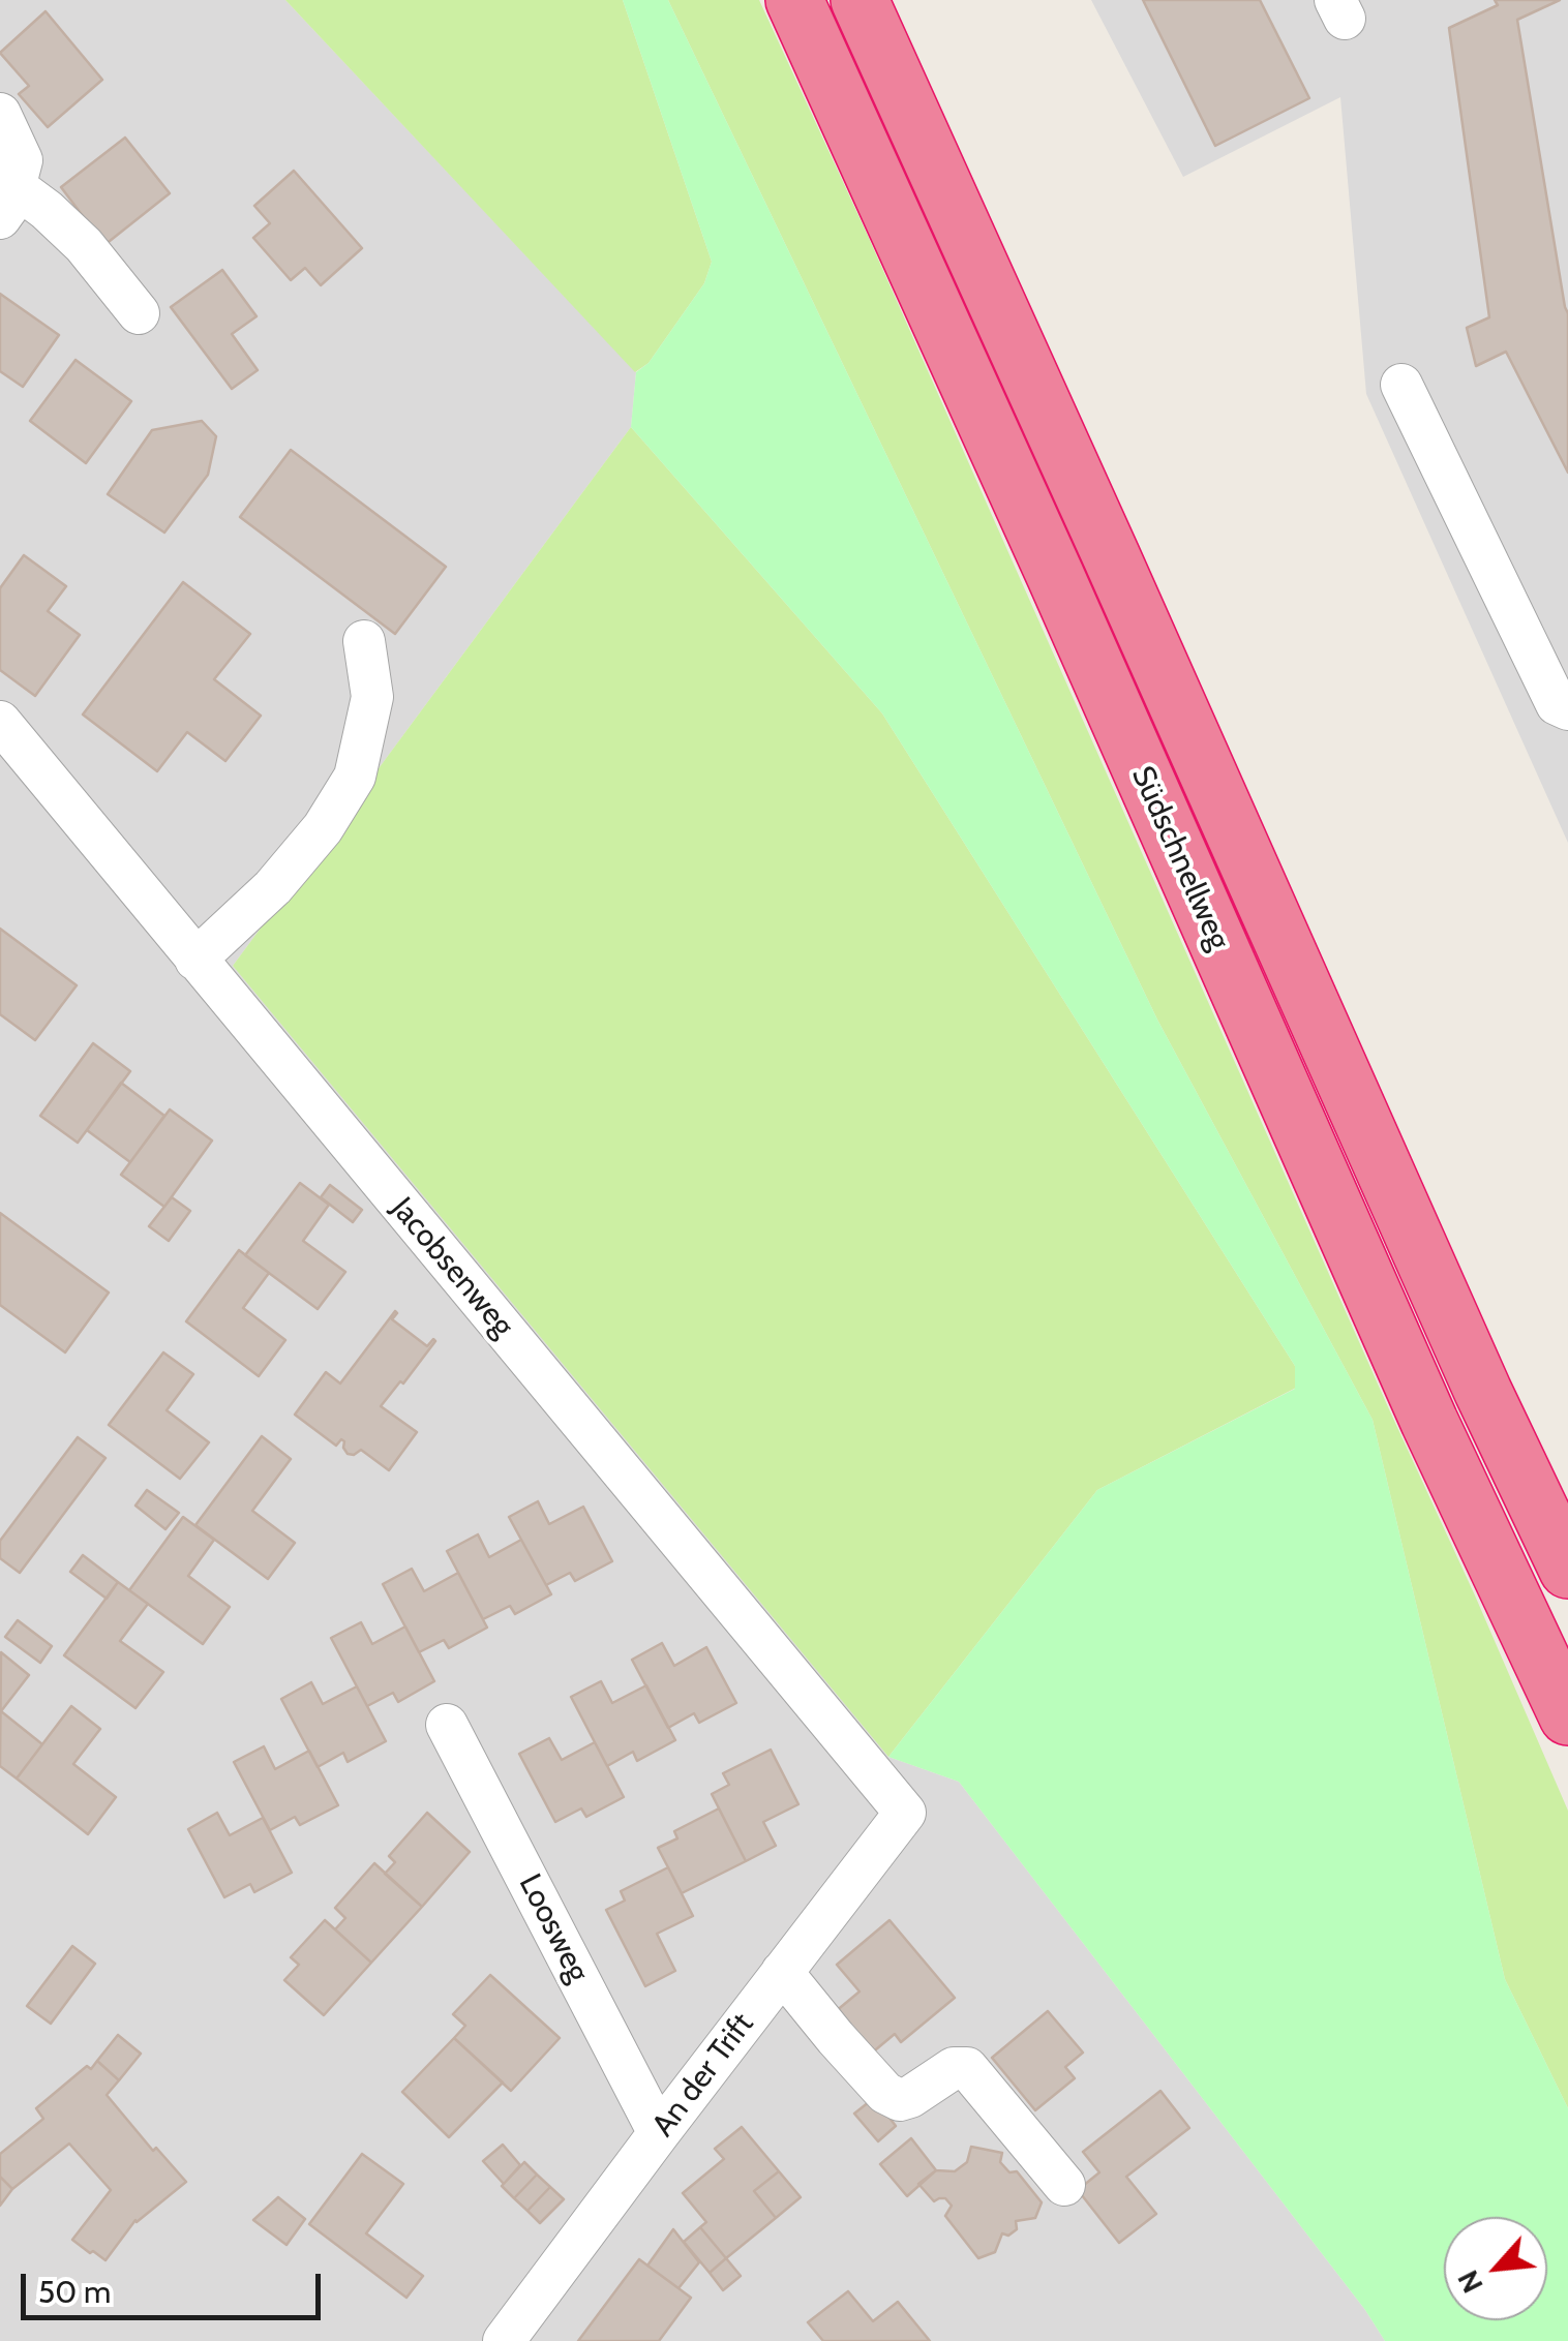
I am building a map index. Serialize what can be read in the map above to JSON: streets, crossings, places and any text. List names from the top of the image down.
{
  "streets": {
    "highway": ["Südschnellweg"],
    "street": ["Jacobsenweg", "Loosweg", "An der Trift"]
  },
  "crossings": [
    ["Jacobsenweg", "An der Trift"],
    ["Loosweg", "An der Trift"]
  ],
  "scale_bar": "50 m",
  "north": "bottom left"
}
